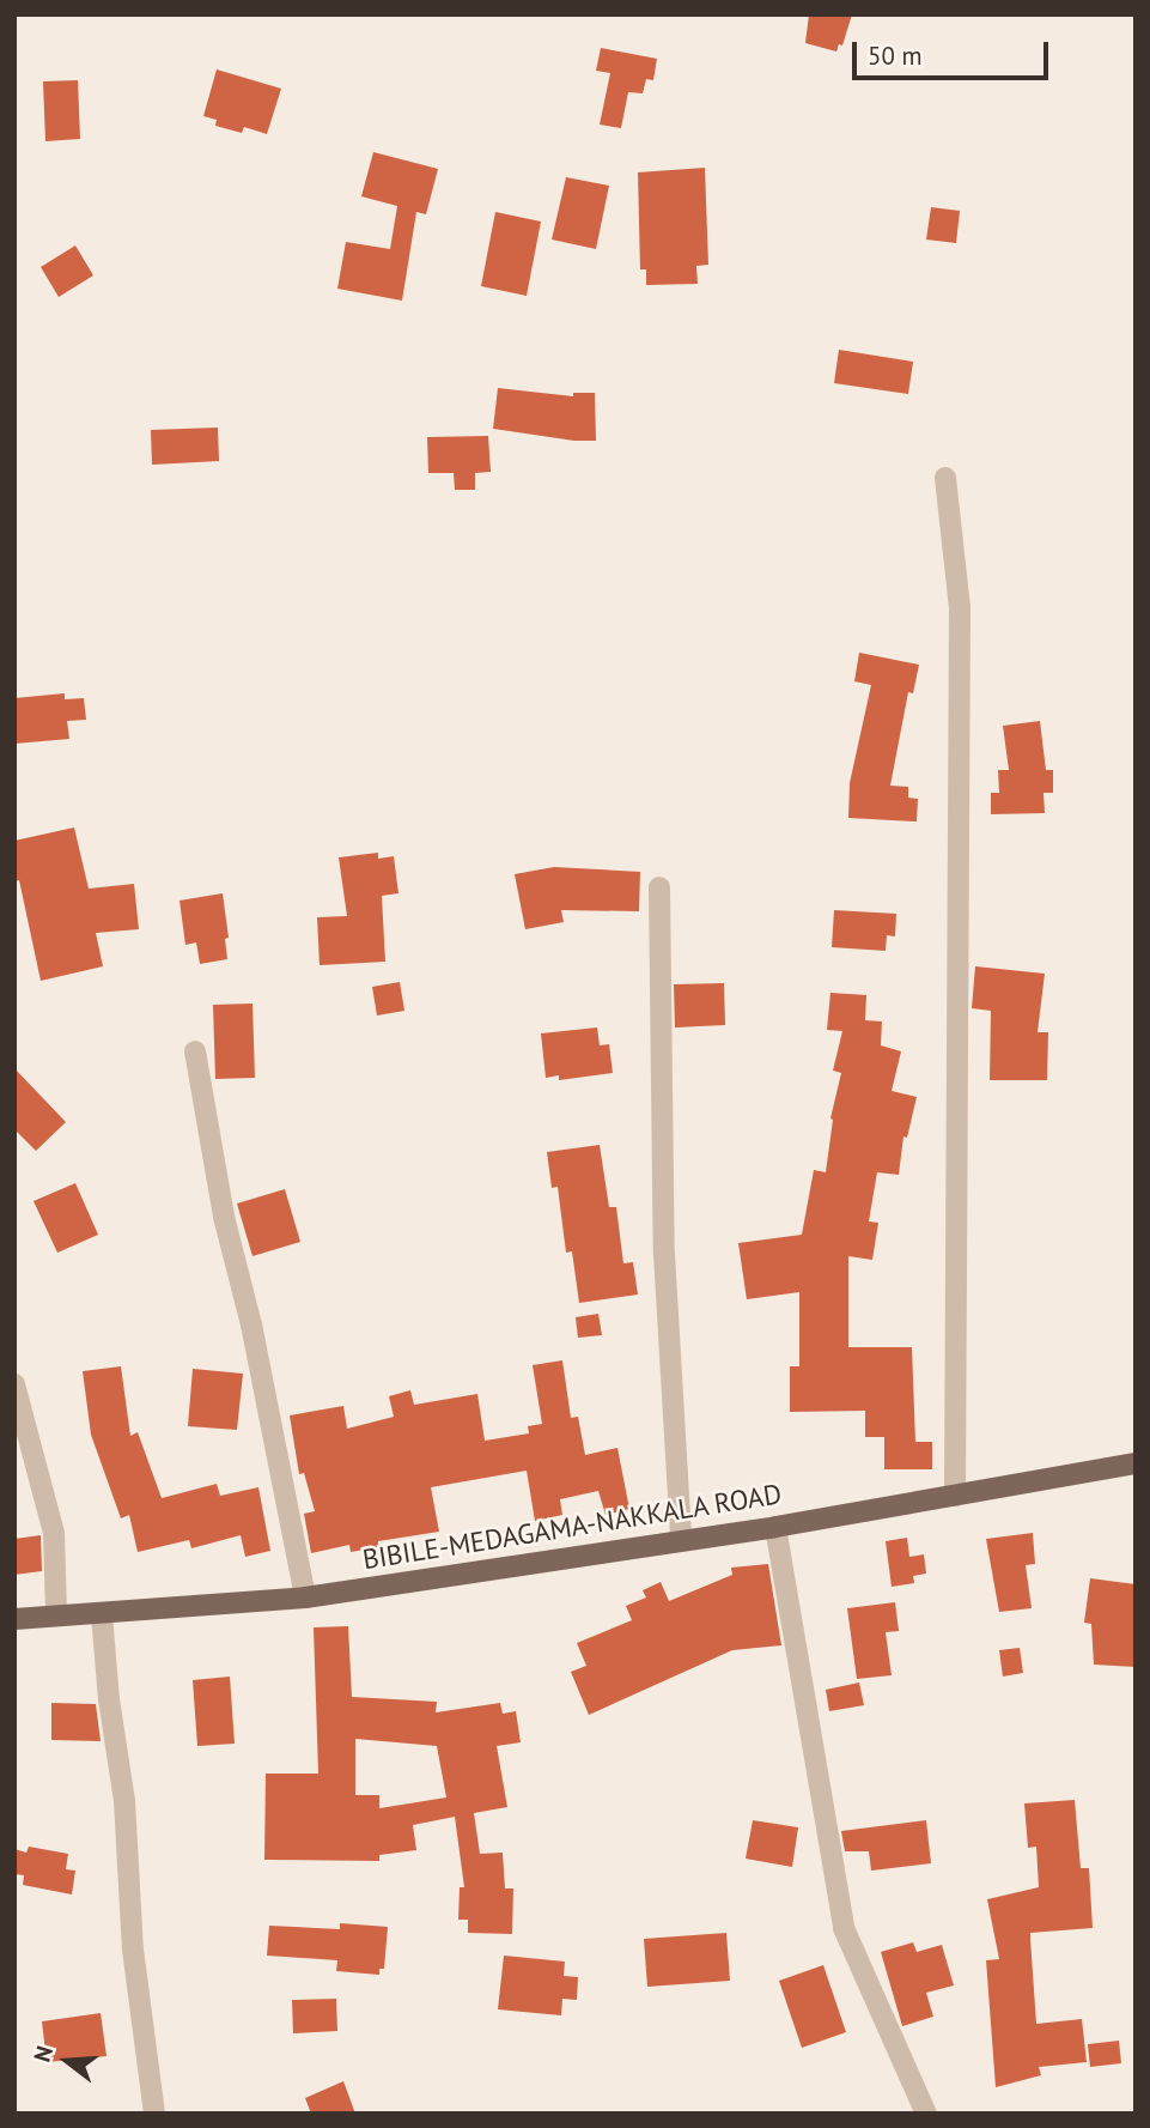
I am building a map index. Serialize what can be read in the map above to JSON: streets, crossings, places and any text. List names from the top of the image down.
{
  "streets": {
    "main road": ["BIBILE-MEDAGAMA-NAKKALA ROAD"]
  },
  "scale_bar": "50 m",
  "north": "left"
}
